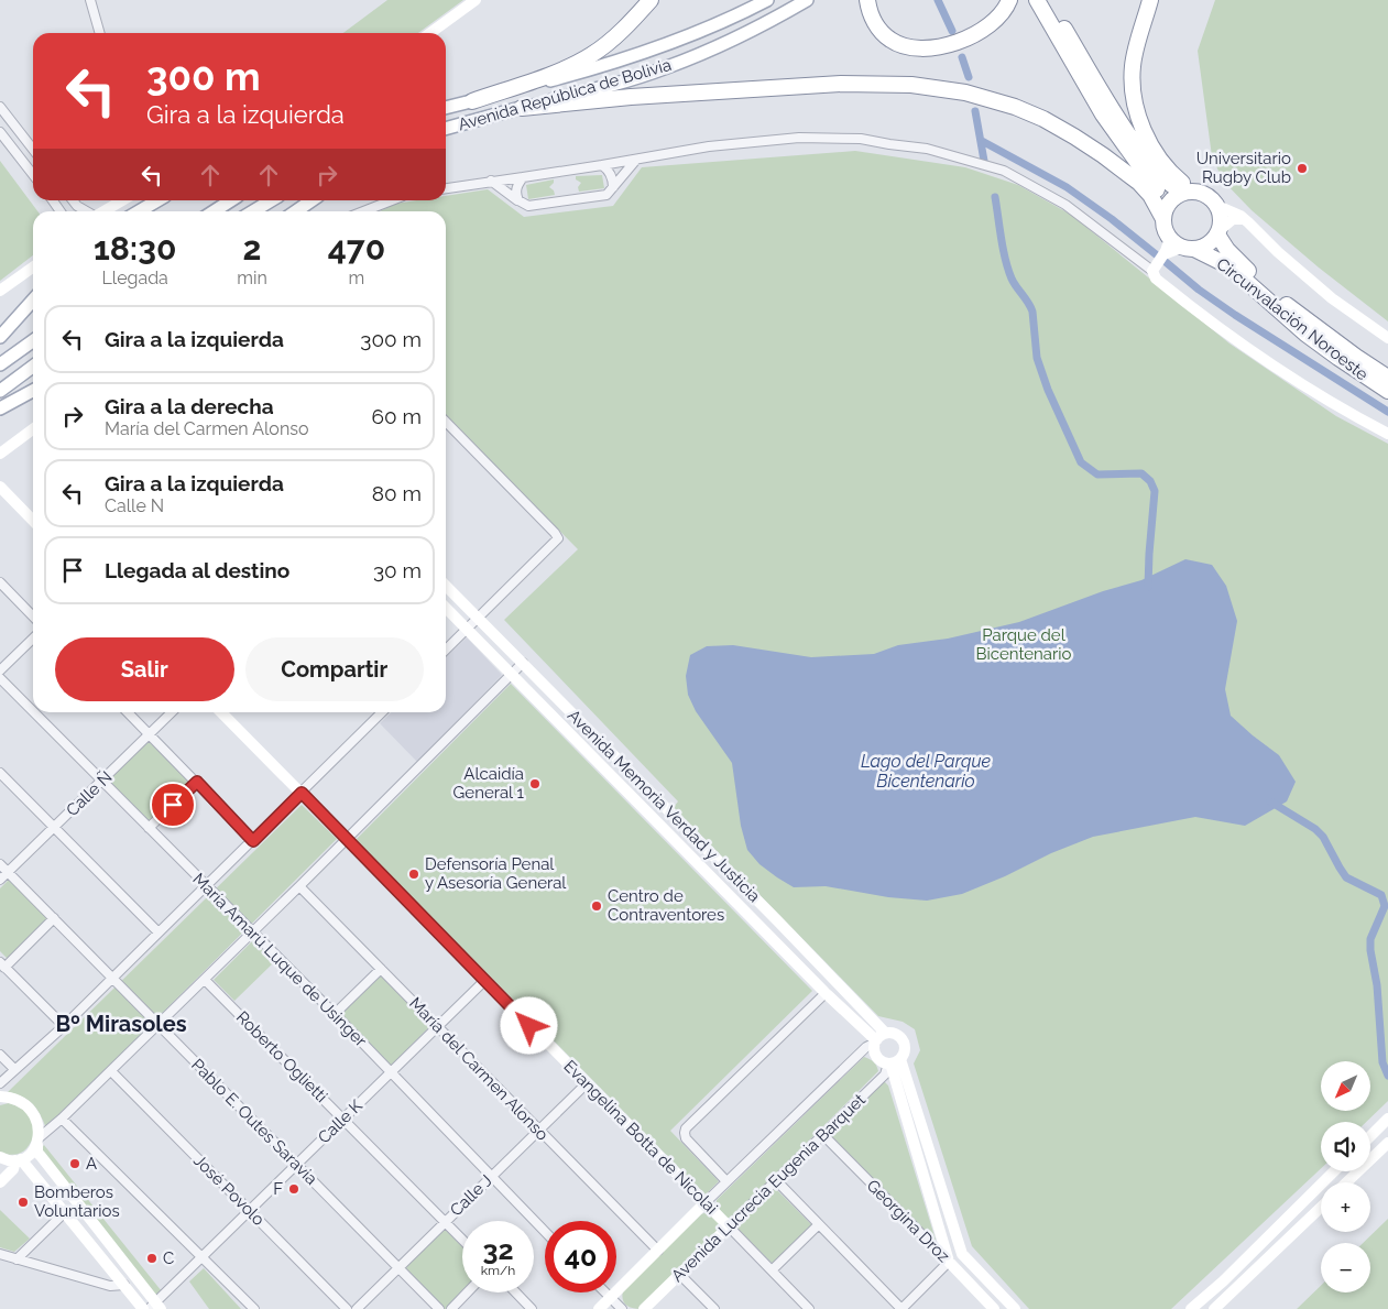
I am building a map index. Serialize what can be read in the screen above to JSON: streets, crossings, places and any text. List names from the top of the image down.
{
  "streets": {
    "highway": ["Circunvalación Noroeste"],
    "main road": ["Avenida República de Bolivia"],
    "street": [
      "Calle Ñ",
      "Avenida Memoria Verdad y Justicia",
      "María Amarú Luque de Usinger",
      "Roberto Oglietti",
      "María del Carmen Alonso",
      "Pablo E. Outes Saravia",
      "Calle K",
      "Evangelina Botta de Nicolai",
      "Avenida Lucrecia Eugenia Barquet",
      "José Povolo",
      "Calle J",
      "Georgina Droz"
    ]
  },
  "crossings": [
    ["Calle Ñ", "María Amarú Luque de Usinger"],
    ["Calle Ñ", "Pablo E. Outes Saravia"],
    ["Avenida Memoria Verdad y Justicia", "Avenida Lucrecia Eugenia Barquet"],
    ["Avenida Memoria Verdad y Justicia", "Georgina Droz"],
    ["María Amarú Luque de Usinger", "Calle K"],
    ["María Amarú Luque de Usinger", "Calle J"],
    ["Roberto Oglietti", "Calle K"],
    ["Roberto Oglietti", "Calle J"],
    ["María del Carmen Alonso", "Calle K"],
    ["María del Carmen Alonso", "Avenida Lucrecia Eugenia Barquet"],
    ["María del Carmen Alonso", "Calle J"],
    ["Pablo E. Outes Saravia", "Calle K"],
    ["Pablo E. Outes Saravia", "Calle J"],
    ["Calle K", "Evangelina Botta de Nicolai"],
    ["Calle K", "José Povolo"],
    ["Evangelina Botta de Nicolai", "Avenida Lucrecia Eugenia Barquet"],
    ["Evangelina Botta de Nicolai", "Calle J"],
    ["Avenida Lucrecia Eugenia Barquet", "Georgina Droz"]
  ],
  "districts": ["Bº Mirasoles"],
  "water": ["Lago del Parque Bicentenario"],
  "parks": ["Parque del Bicentenario"],
  "places": [
    "Universitario Rugby Club",
    "Alcaidía General 1",
    "Defensoría Penal y Asesoría General",
    "Centro de Contraventores",
    "A",
    "F",
    "Bomberos Voluntarios",
    "C"
  ],
  "north": "bottom left",
  "page": {
    "turn": ["300 m", "Gira a la izquierda"],
    "eta": [
      "18:30",
      "Llegada",
      "2",
      "min",
      "470",
      "m"
    ],
    "list": [
      {
        "name": "Gira a la izquierda",
        "value": "300 m"
      },
      {
        "name": "Gira a la derecha",
        "note": "María del Carmen Alonso",
        "value": "60 m"
      },
      {
        "name": "Gira a la izquierda",
        "note": "Calle N",
        "value": "80 m"
      },
      {
        "name": "Llegada al destino",
        "value": "30 m"
      }
    ],
    "buttons": ["Salir", "Compartir"],
    "map_buttons": ["+", "−"],
    "speed": "32 km/h",
    "limit": "40"
  }
}
